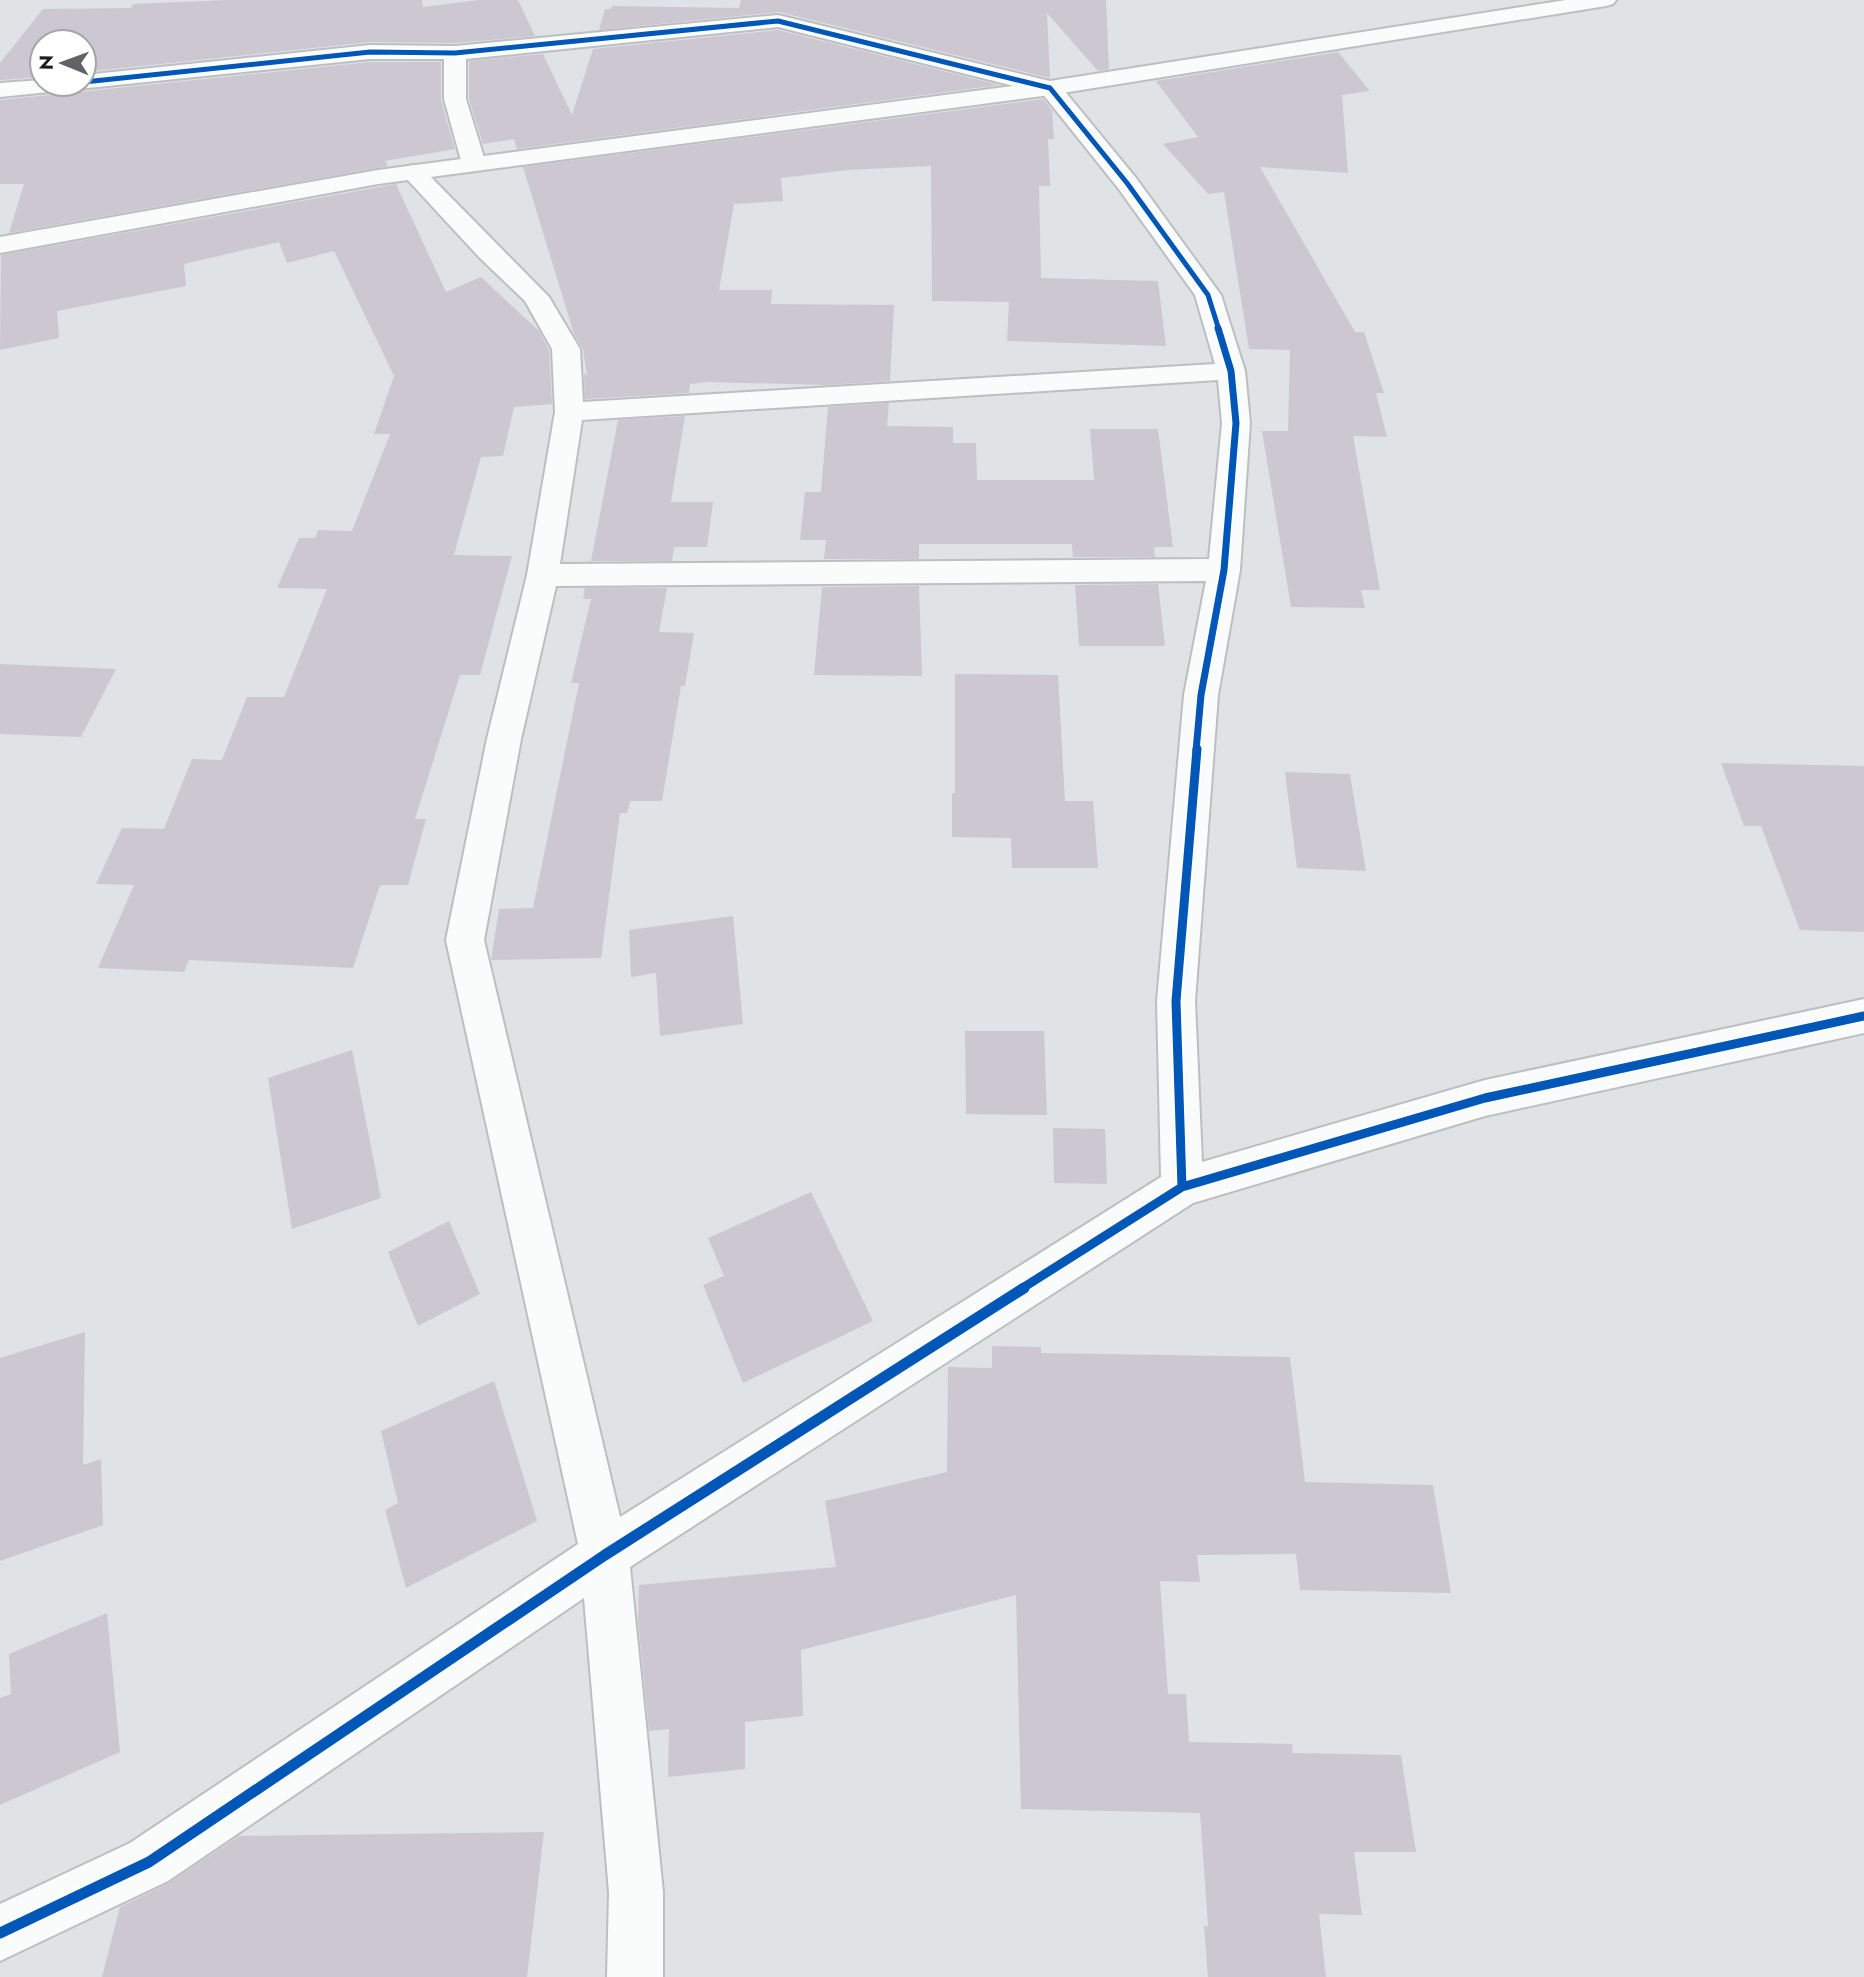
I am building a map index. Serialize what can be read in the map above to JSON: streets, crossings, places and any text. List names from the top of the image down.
{
  "north": "left"
}
